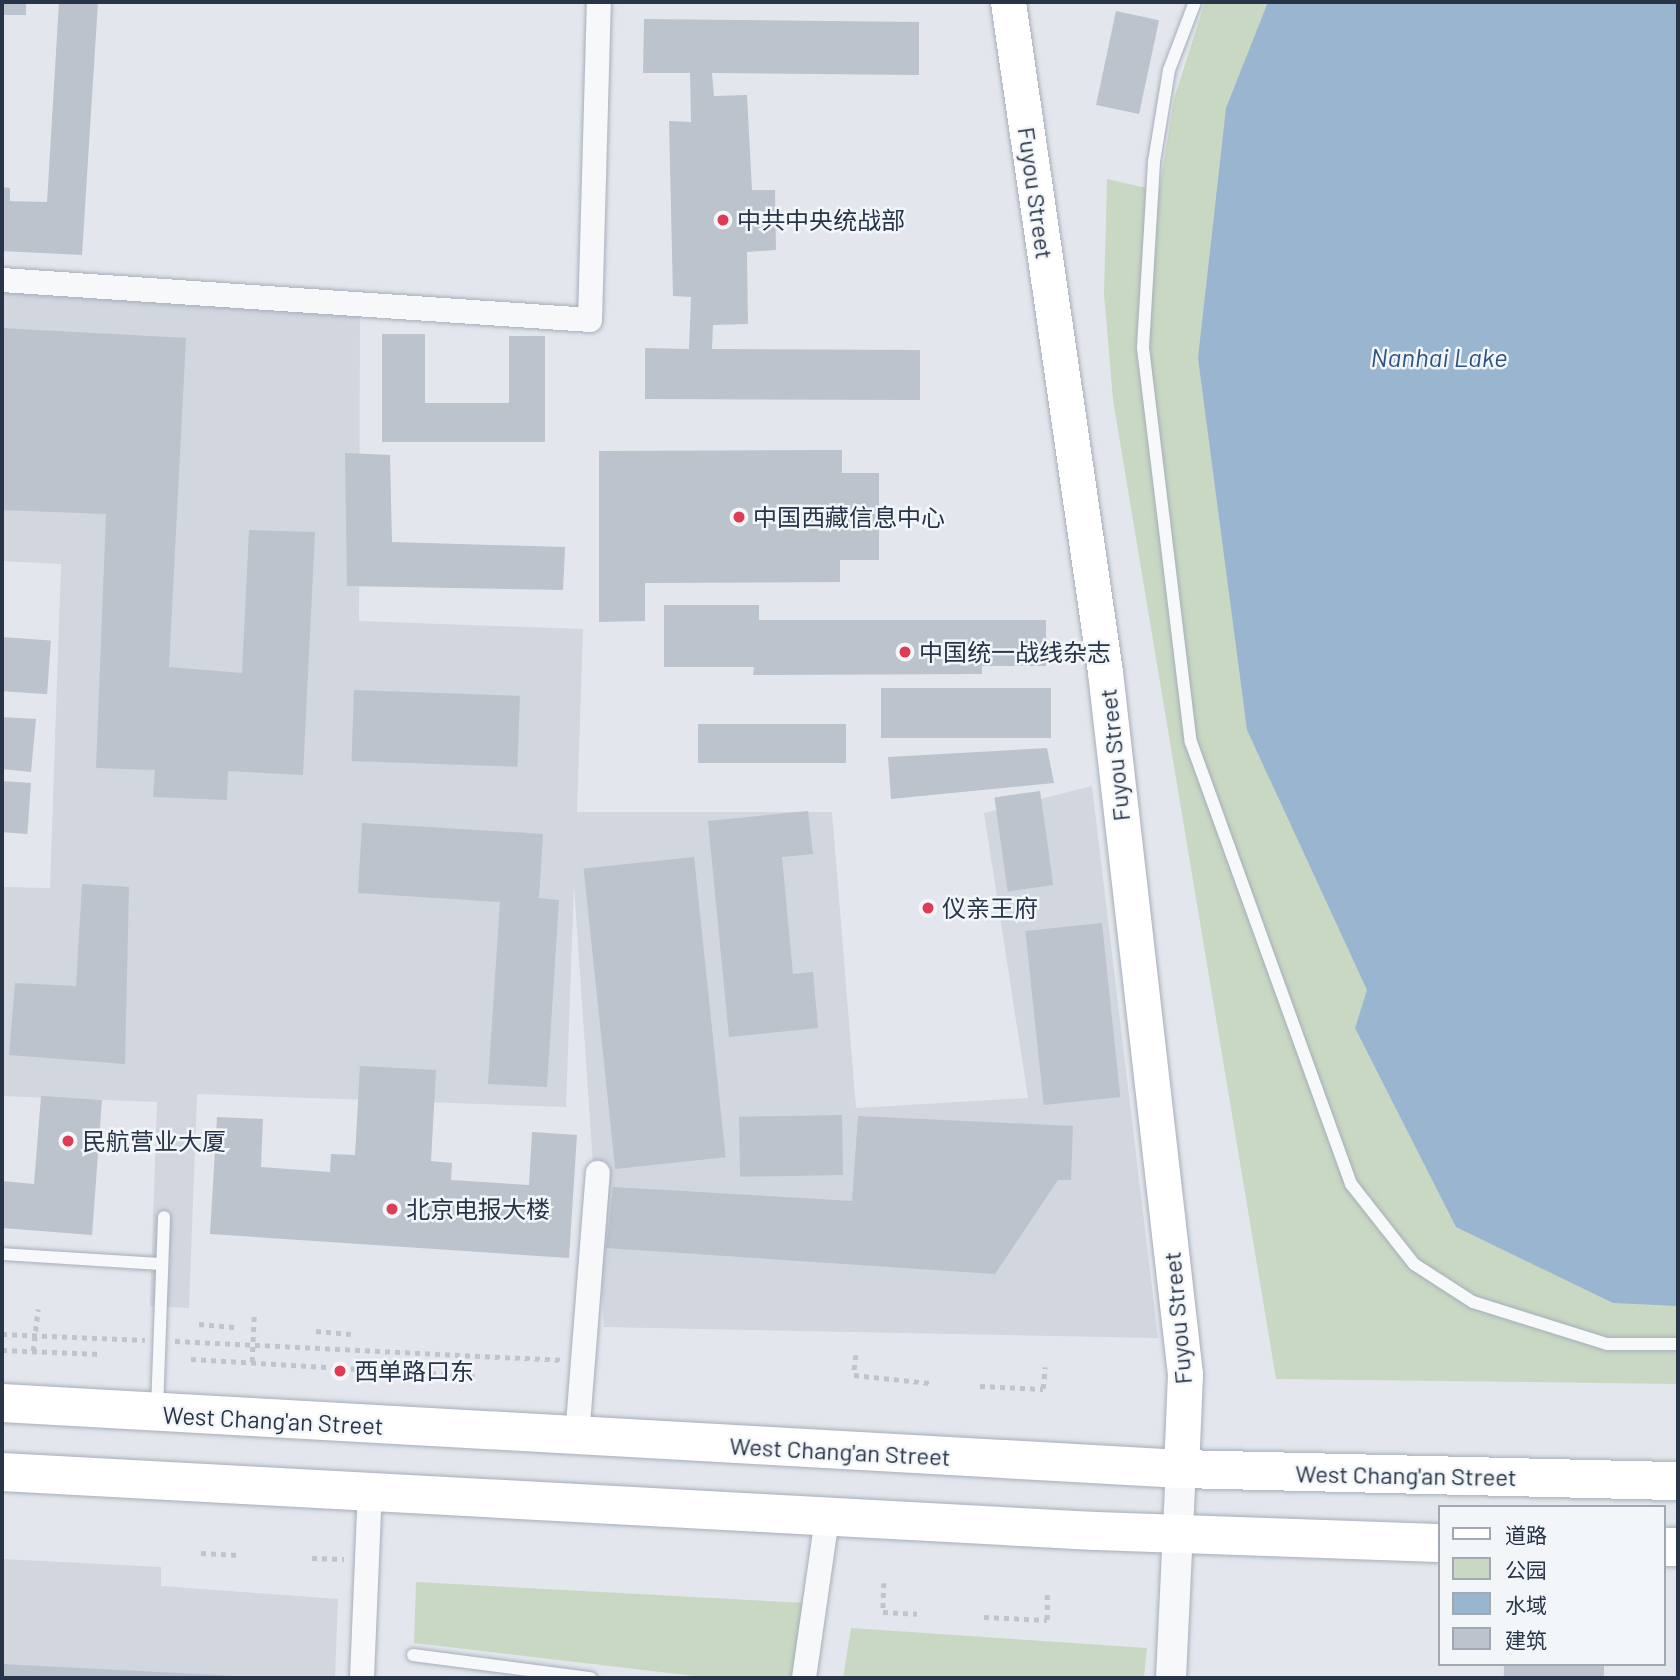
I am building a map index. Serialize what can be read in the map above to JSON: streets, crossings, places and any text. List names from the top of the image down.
{
  "streets": {
    "highway": ["West Chang'an Street"],
    "main road": ["Fuyou Street"]
  },
  "crossings": [
    ["Fuyou Street", "West Chang'an Street"]
  ],
  "water": ["Nanhai Lake"],
  "places": [
    "中共中央统战部",
    "中国西藏信息中心",
    "中国统一战线杂志",
    "仪亲王府",
    "民航营业大厦",
    "北京电报大楼",
    "西单路口东"
  ],
  "legend": [
    "道路",
    "公园",
    "水域",
    "建筑"
  ]
}
